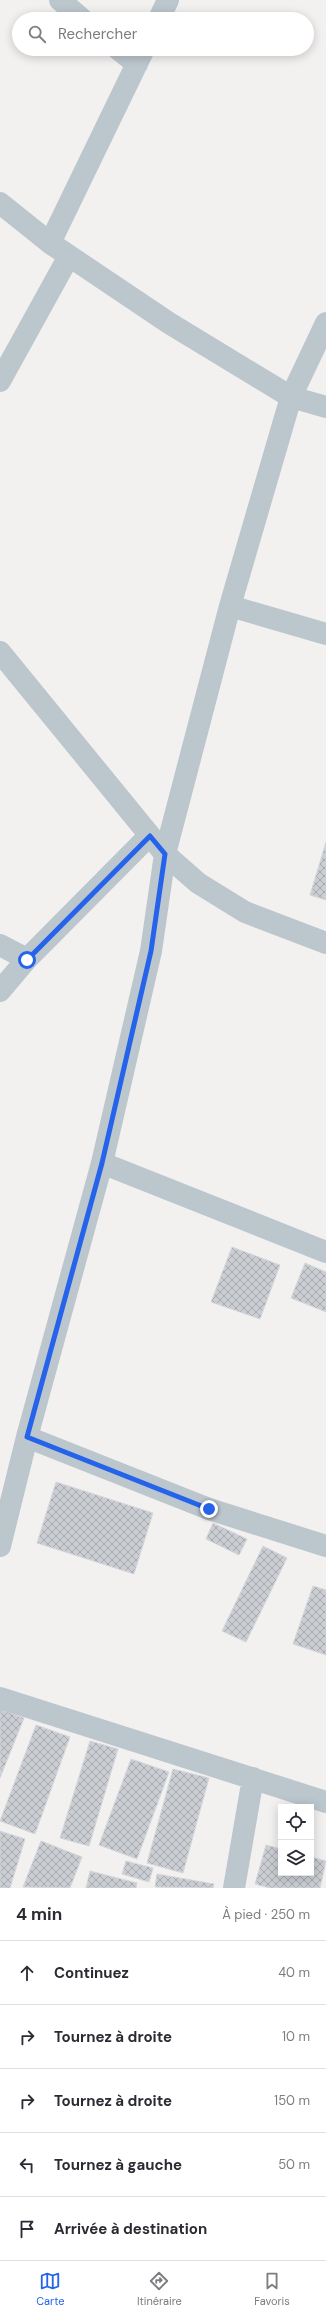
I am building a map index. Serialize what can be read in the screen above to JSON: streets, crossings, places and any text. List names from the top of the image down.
{
  "page": {
    "search": "Rechercher",
    "heading": ["4 min", "À pied · 250 m"],
    "list": [
      ["Continuez", "40 m"],
      ["Tournez à droite", "10 m"],
      ["Tournez à droite", "150 m"],
      ["Tournez à gauche", "50 m"],
      "Arrivée à destination"
    ],
    "nav": ["Carte", "Itinéraire", "Favoris"]
  }
}
